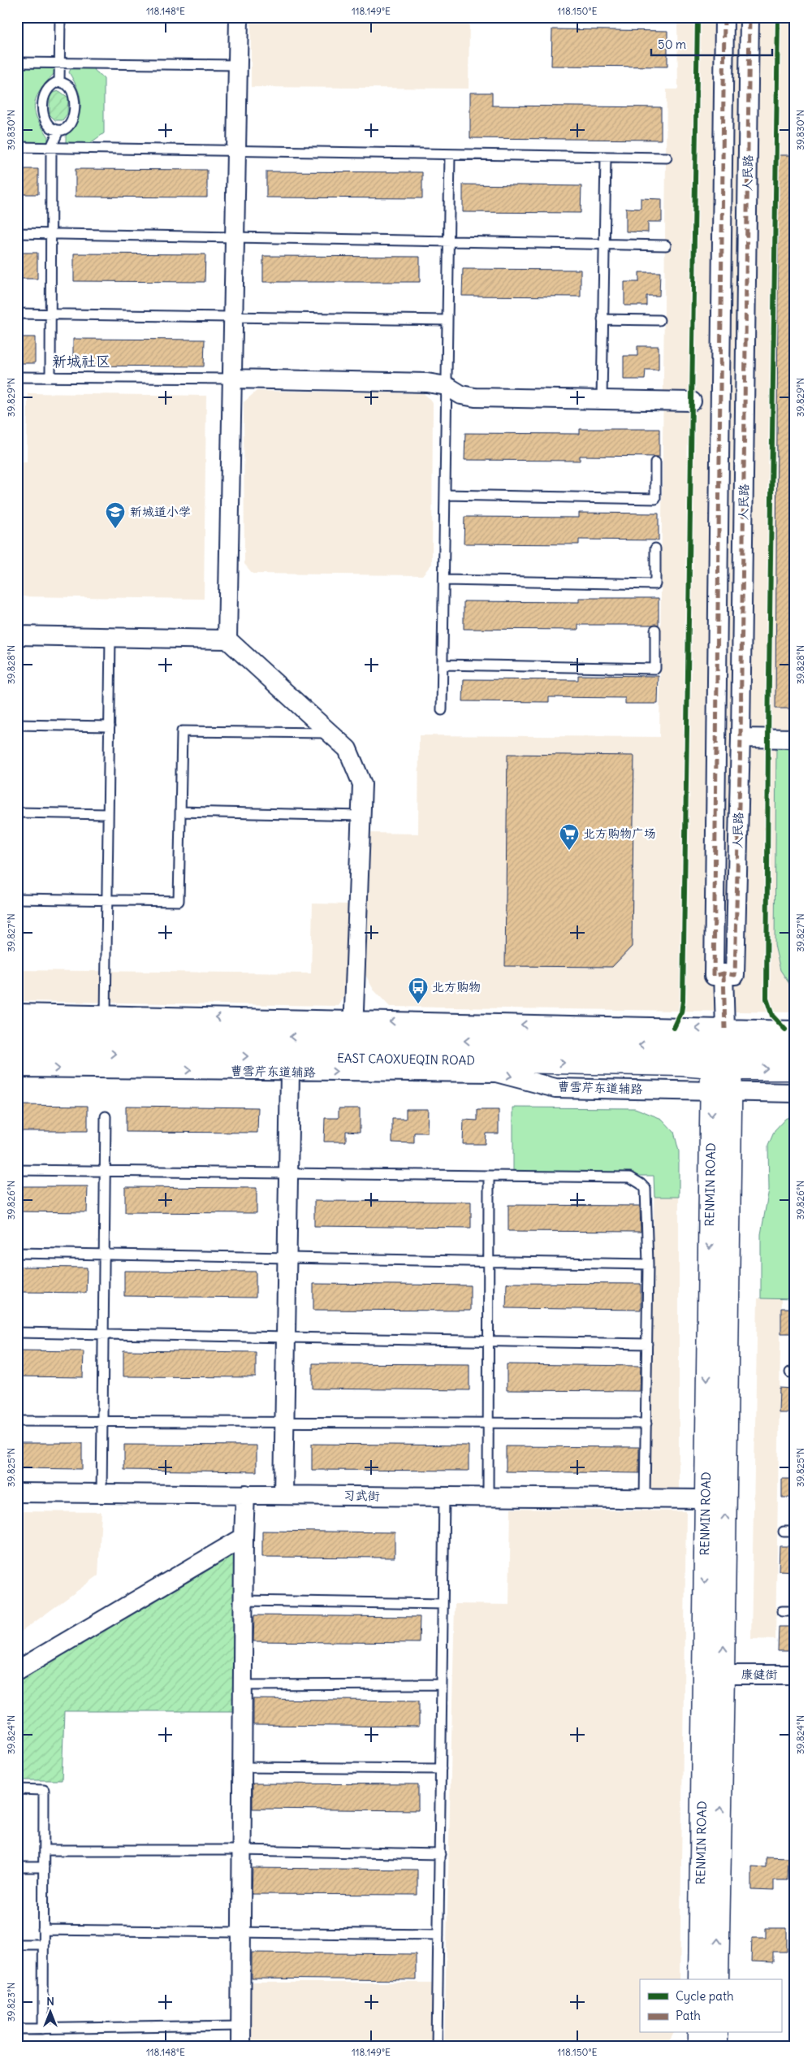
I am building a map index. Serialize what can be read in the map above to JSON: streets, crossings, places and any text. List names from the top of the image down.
{
  "streets": {
    "main road": ["EAST CAOXUEQIN ROAD", "RENMIN ROAD"],
    "street": [
      "人民路",
      "曹雪芹东道辅路",
      "习武街",
      "康健街"
    ]
  },
  "crossings": [
    ["EAST CAOXUEQIN ROAD", "RENMIN ROAD"],
    ["曹雪芹东道辅路", "RENMIN ROAD"],
    ["RENMIN ROAD", "习武街"],
    ["RENMIN ROAD", "康健街"]
  ],
  "districts": ["新城社区"],
  "places": {
    "school or university": ["新城道小学"],
    "supermarket": ["北方购物广场"],
    "bus stop": ["北方购物"]
  },
  "legend": ["Cycle path", "Path"],
  "scale_bar": "50 m",
  "north": "top",
  "coordinates": [
    "118.148°E",
    "118.149°E",
    "118.150°E",
    "39.830°N",
    "39.829°N",
    "39.828°N",
    "39.827°N",
    "39.826°N",
    "39.825°N",
    "39.824°N",
    "39.823°N"
  ]
}
